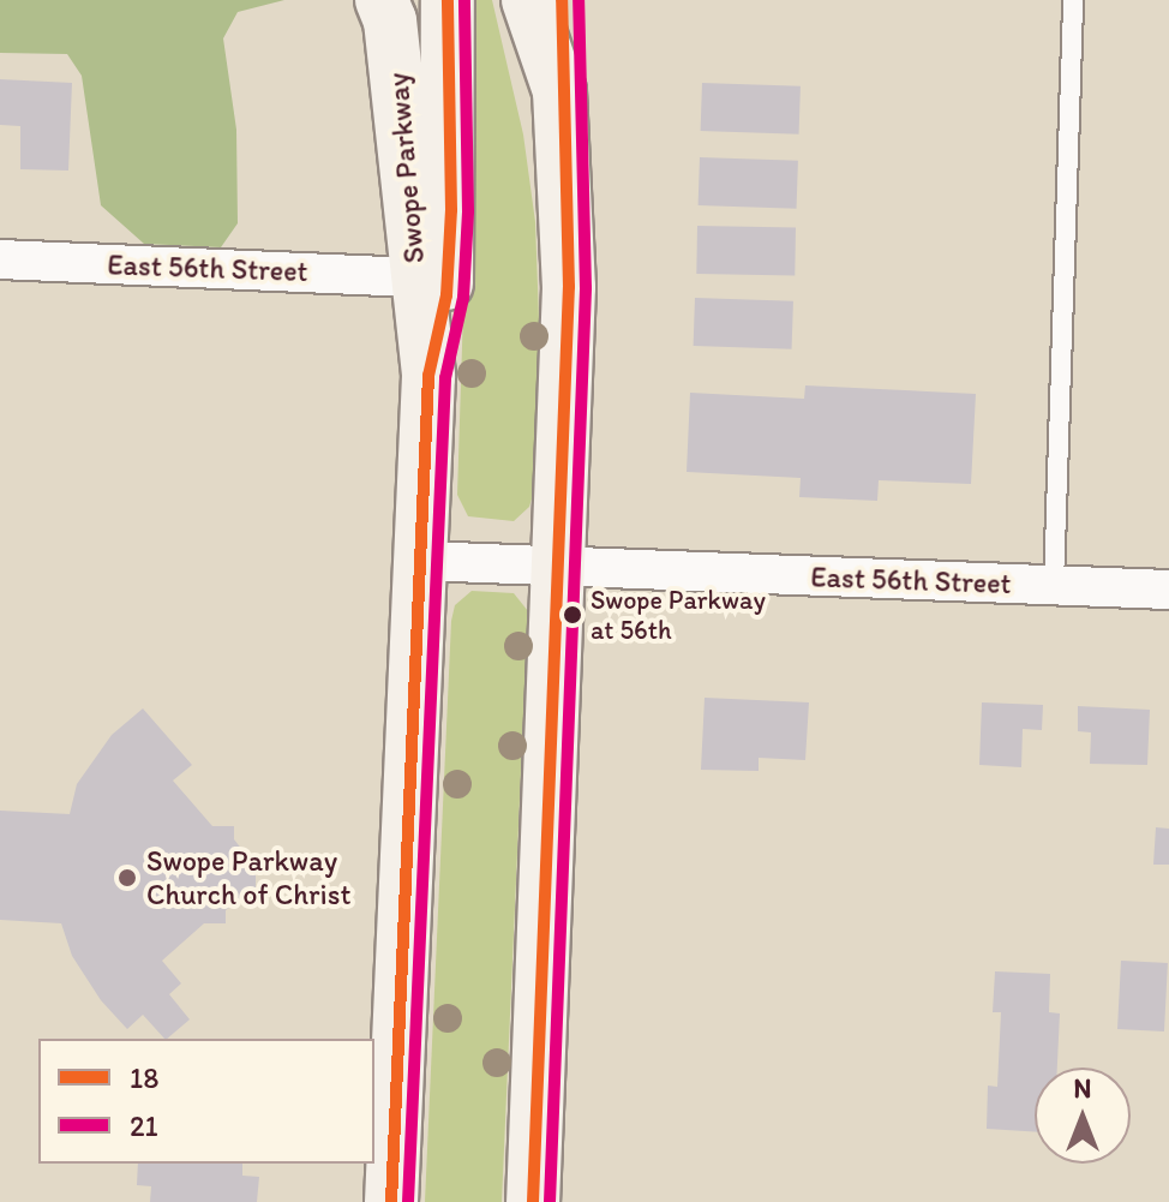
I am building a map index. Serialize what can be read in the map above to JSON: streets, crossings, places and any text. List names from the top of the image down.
{
  "streets": {
    "main road": ["Swope Parkway"],
    "street": ["East 56th Street"]
  },
  "crossings": [
    ["Swope Parkway", "East 56th Street"]
  ],
  "places": ["Swope Parkway at 56th", "Swope Parkway Church of Christ"],
  "lines": ["transit line 18", "transit line 21"],
  "legend": ["18", "21"],
  "north": "top"
}
